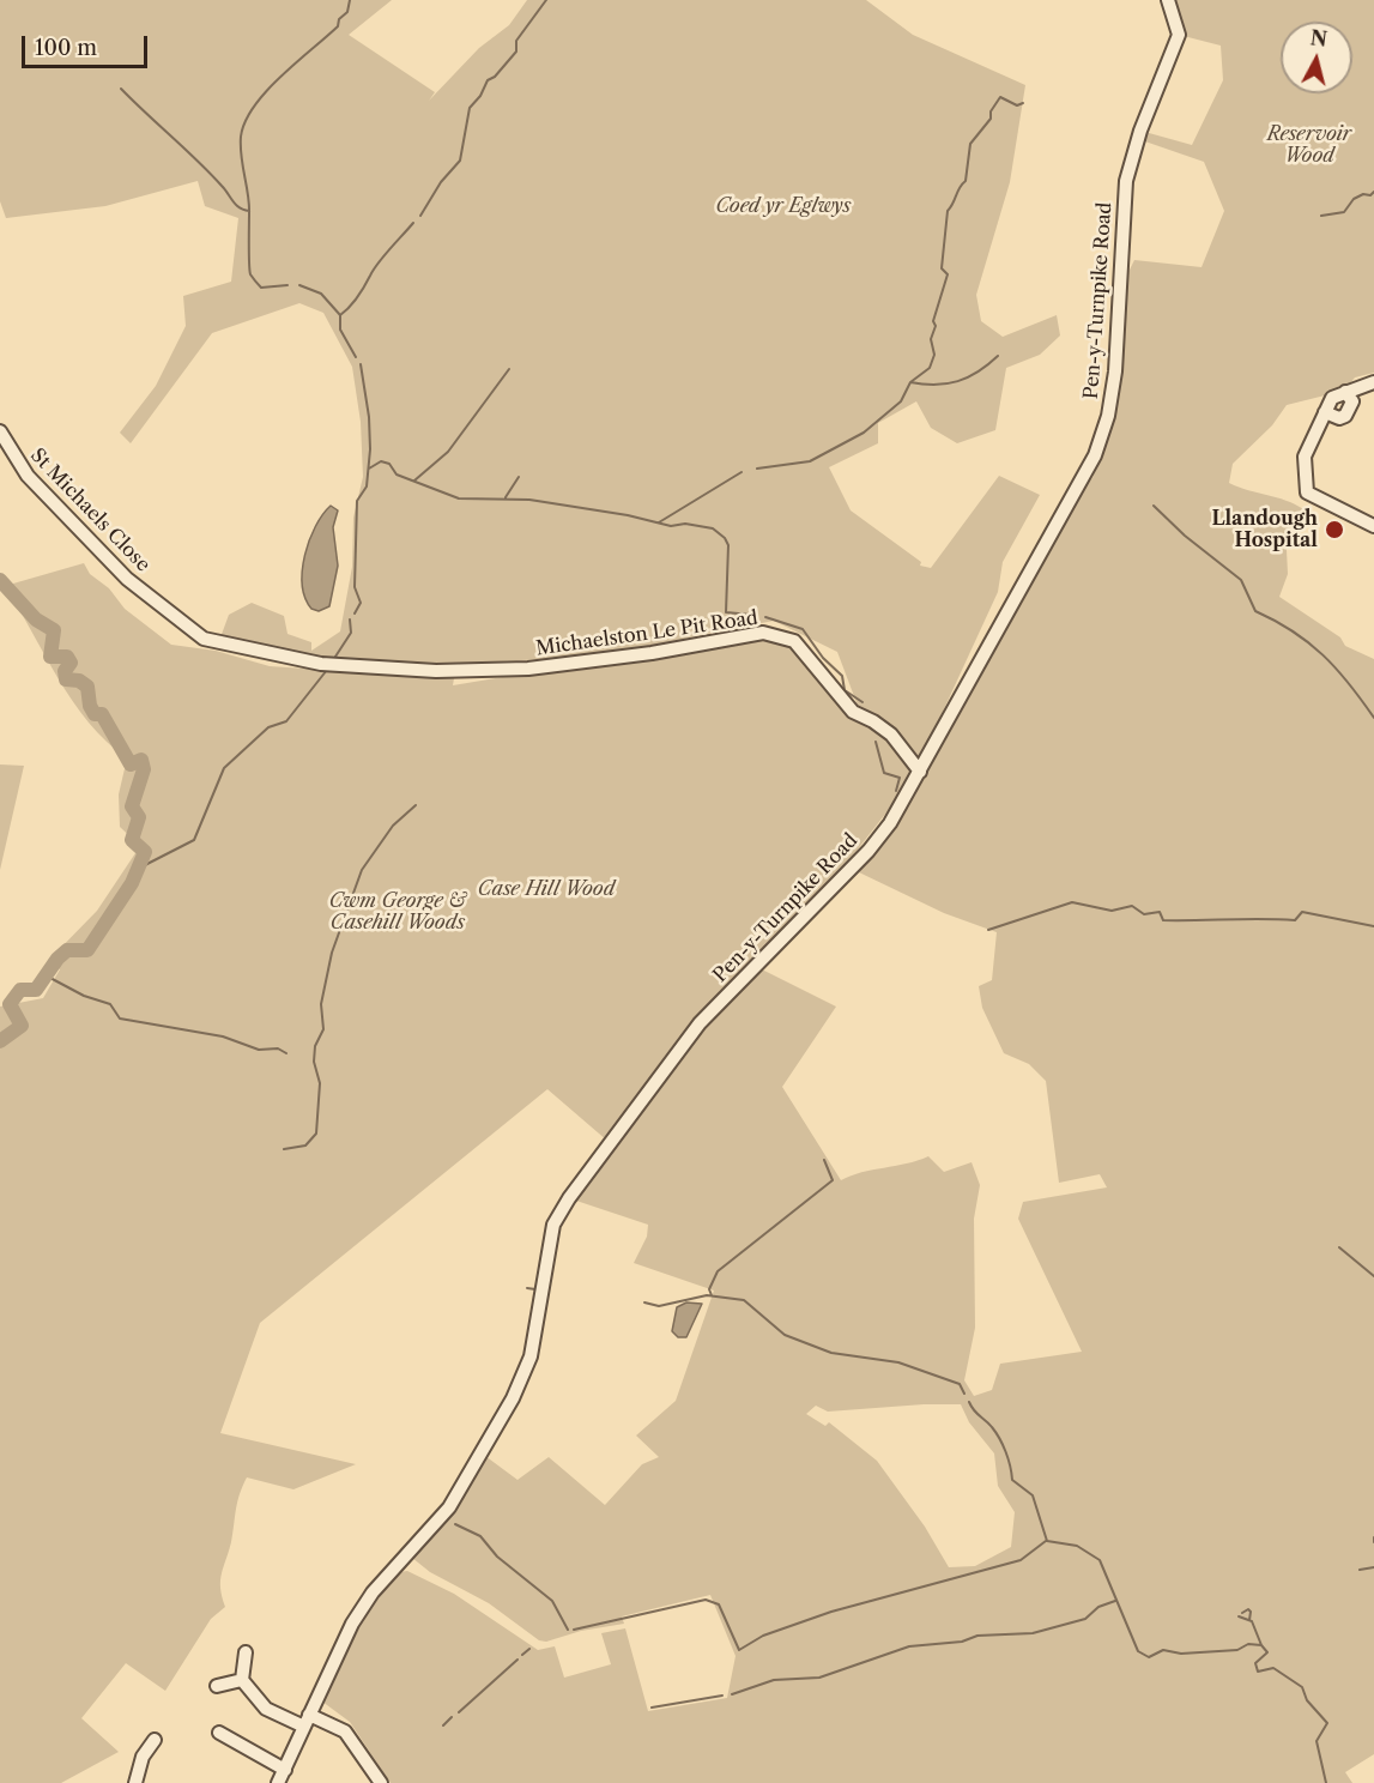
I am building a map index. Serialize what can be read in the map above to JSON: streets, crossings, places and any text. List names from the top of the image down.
{
  "streets": {
    "street": ["Pen-y-Turnpike Road", "St Michaels Close", "Michaelston Le Pit Road"]
  },
  "crossings": [
    ["Pen-y-Turnpike Road", "Michaelston Le Pit Road"],
    ["St Michaels Close", "Michaelston Le Pit Road"]
  ],
  "parks": [
    "Reservoir Wood",
    "Coed yr Eglwys",
    "Case Hill Wood",
    "Cwm George & Casehill Woods"
  ],
  "places": ["Llandough Hospital"],
  "scale_bar": "100 m",
  "north": "top"
}
